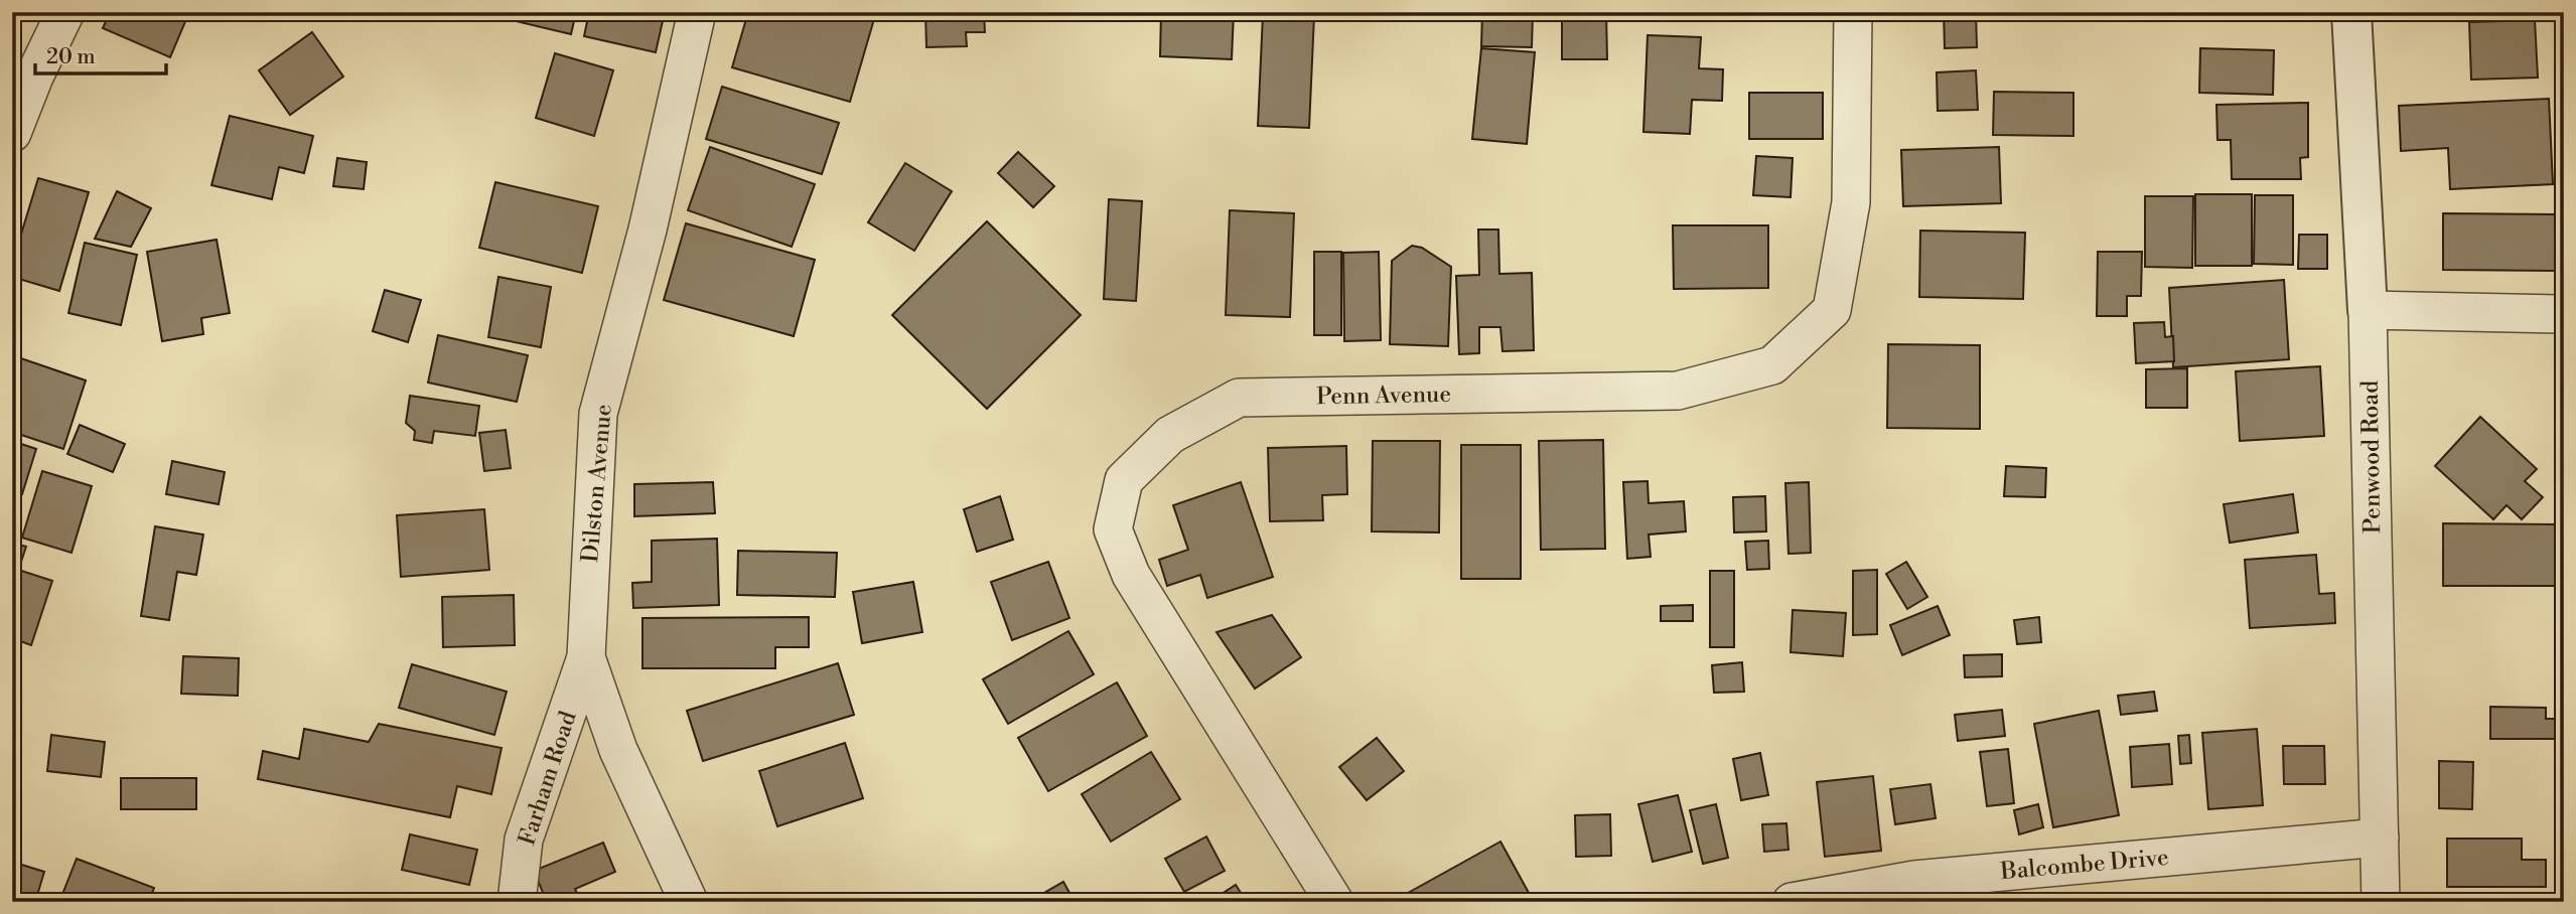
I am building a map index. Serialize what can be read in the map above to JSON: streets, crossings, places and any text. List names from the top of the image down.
{
  "streets": {
    "street": [
      "Penn Avenue",
      "Penwood Road",
      "Dilston Avenue",
      "Farham Road",
      "Balcombe Drive"
    ]
  },
  "crossings": [
    ["Penwood Road", "Balcombe Drive"],
    ["Dilston Avenue", "Farham Road"]
  ],
  "scale_bar": "20 m"
}
